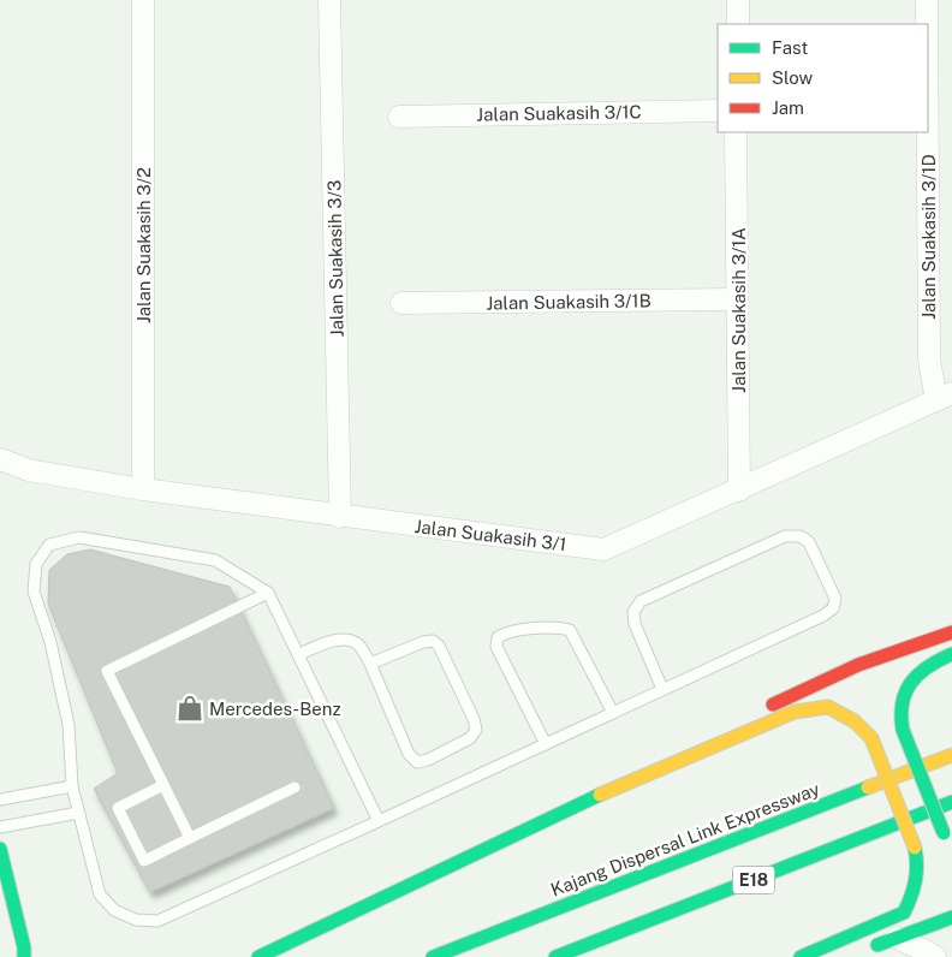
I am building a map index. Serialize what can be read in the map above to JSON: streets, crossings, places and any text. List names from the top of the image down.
{
  "streets": {
    "main road": ["Kajang Dispersal Link Expressway", "E18"],
    "street": [
      "Jalan Suakasih 3/1C",
      "Jalan Suakasih 3/1D",
      "Jalan Suakasih 3/2",
      "Jalan Suakasih 3/3",
      "Jalan Suakasih 3/1B",
      "Jalan Suakasih 3/1A",
      "Jalan Suakasih 3/1"
    ]
  },
  "crossings": [
    ["Jalan Suakasih 3/1D", "Jalan Suakasih 3/1"],
    ["Jalan Suakasih 3/2", "Jalan Suakasih 3/1"],
    ["Jalan Suakasih 3/3", "Jalan Suakasih 3/1"],
    ["Jalan Suakasih 3/1B", "Jalan Suakasih 3/1A"],
    ["Jalan Suakasih 3/1A", "Jalan Suakasih 3/1"]
  ],
  "places": {
    "shop": ["Mercedes-Benz"]
  },
  "legend": ["Fast", "Slow", "Jam"]
}
